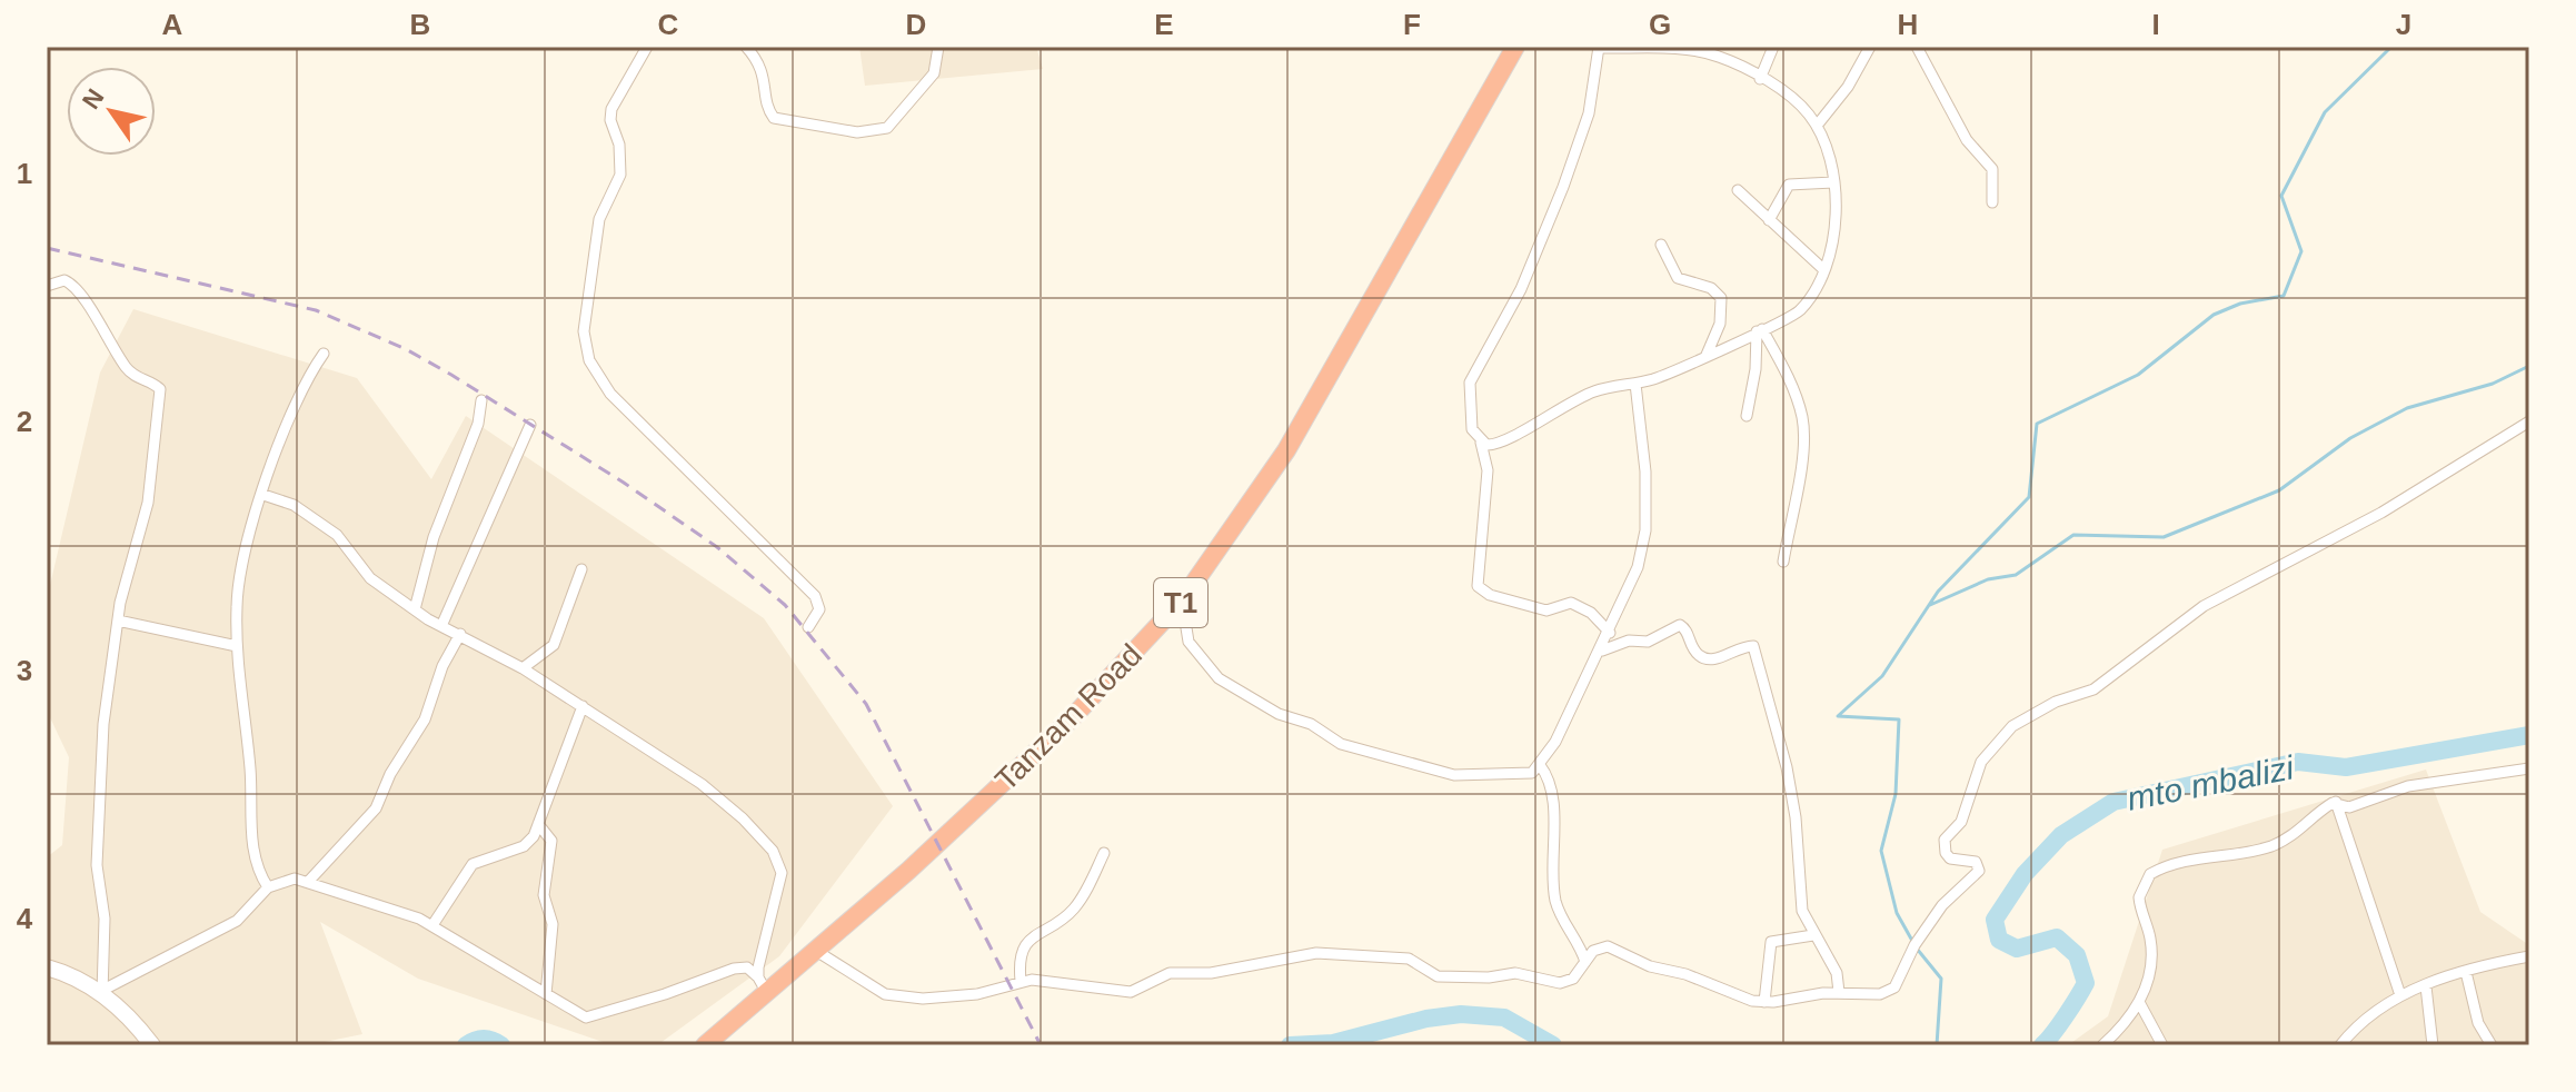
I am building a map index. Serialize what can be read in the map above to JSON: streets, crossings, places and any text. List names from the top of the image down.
{
  "streets": {
    "highway": ["T1", "Tanzam Road"]
  },
  "water": ["mto mbalizi"],
  "north": "top left",
  "grid": {
    "columns": [
      "A",
      "B",
      "C",
      "D",
      "E",
      "F",
      "G",
      "H",
      "I",
      "J"
    ],
    "rows": [
      "1",
      "2",
      "3",
      "4"
    ]
  }
}
